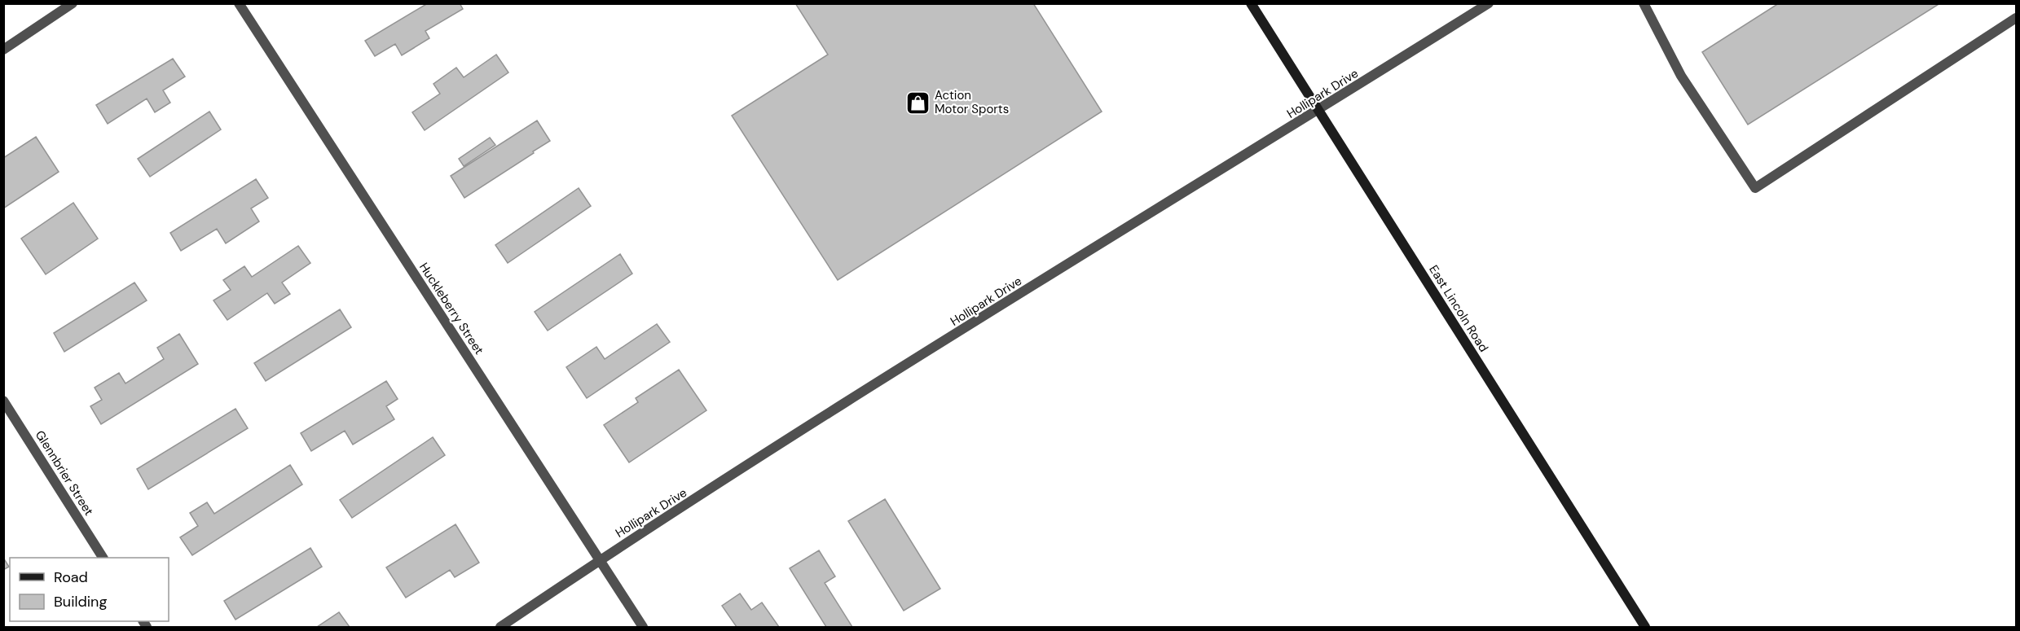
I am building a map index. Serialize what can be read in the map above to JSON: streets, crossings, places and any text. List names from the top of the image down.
{
  "streets": {
    "main road": ["East Lincoln Road"],
    "street": ["Hollipark Drive", "Huckleberry Street", "Glennbrier Street"]
  },
  "crossings": [
    ["Hollipark Drive", "Huckleberry Street"],
    ["Hollipark Drive", "East Lincoln Road"]
  ],
  "places": {
    "shop": ["Action Motor Sports"]
  },
  "legend": ["Road", "Building"]
}
